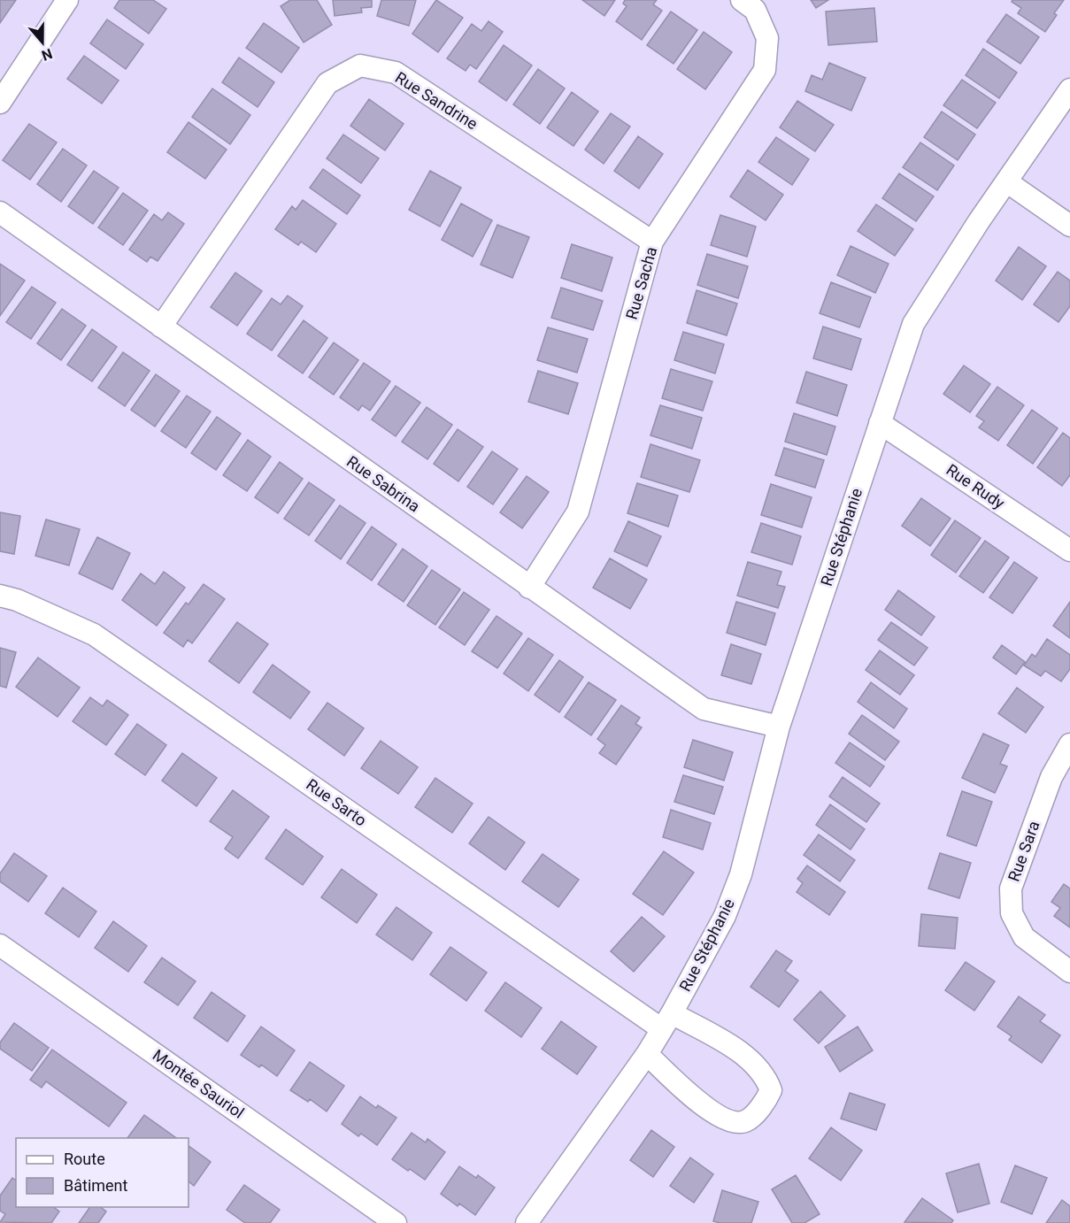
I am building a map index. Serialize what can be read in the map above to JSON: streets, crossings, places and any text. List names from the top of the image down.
{
  "streets": {
    "street": [
      "Rue Sandrine",
      "Rue Sacha",
      "Rue Sabrina",
      "Rue Rudy",
      "Rue Stéphanie",
      "Rue Sarto",
      "Rue Sara",
      "Montée Sauriol"
    ]
  },
  "crossings": [
    ["Rue Sandrine", "Rue Sacha"],
    ["Rue Sandrine", "Rue Sabrina"],
    ["Rue Sacha", "Rue Sabrina"],
    ["Rue Sabrina", "Rue Stéphanie"],
    ["Rue Rudy", "Rue Stéphanie"],
    ["Rue Stéphanie", "Rue Sarto"]
  ],
  "legend": ["Route", "Bâtiment"],
  "north": "bottom"
}
